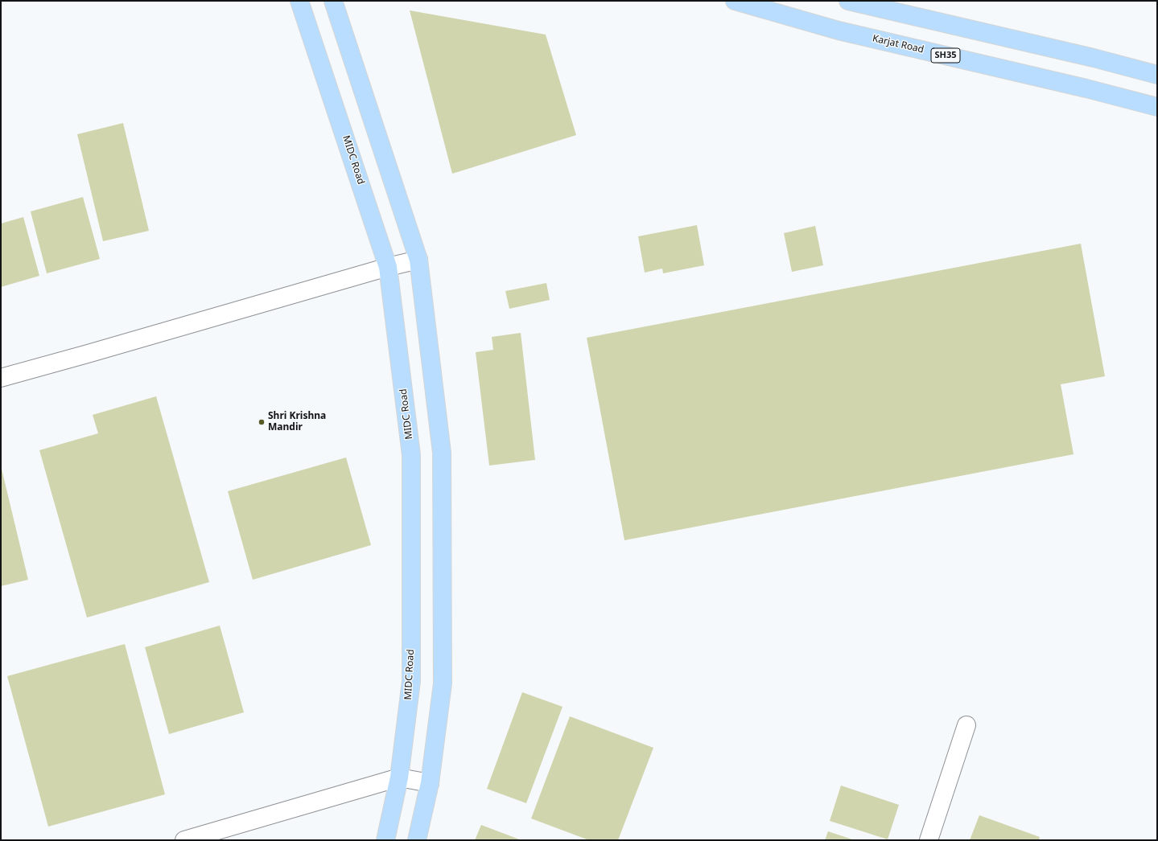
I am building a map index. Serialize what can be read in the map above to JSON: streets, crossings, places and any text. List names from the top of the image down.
{
  "streets": {
    "main road": ["Karjat Road", "SH35", "MIDC Road"]
  },
  "places": ["Shri Krishna Mandir"]
}
